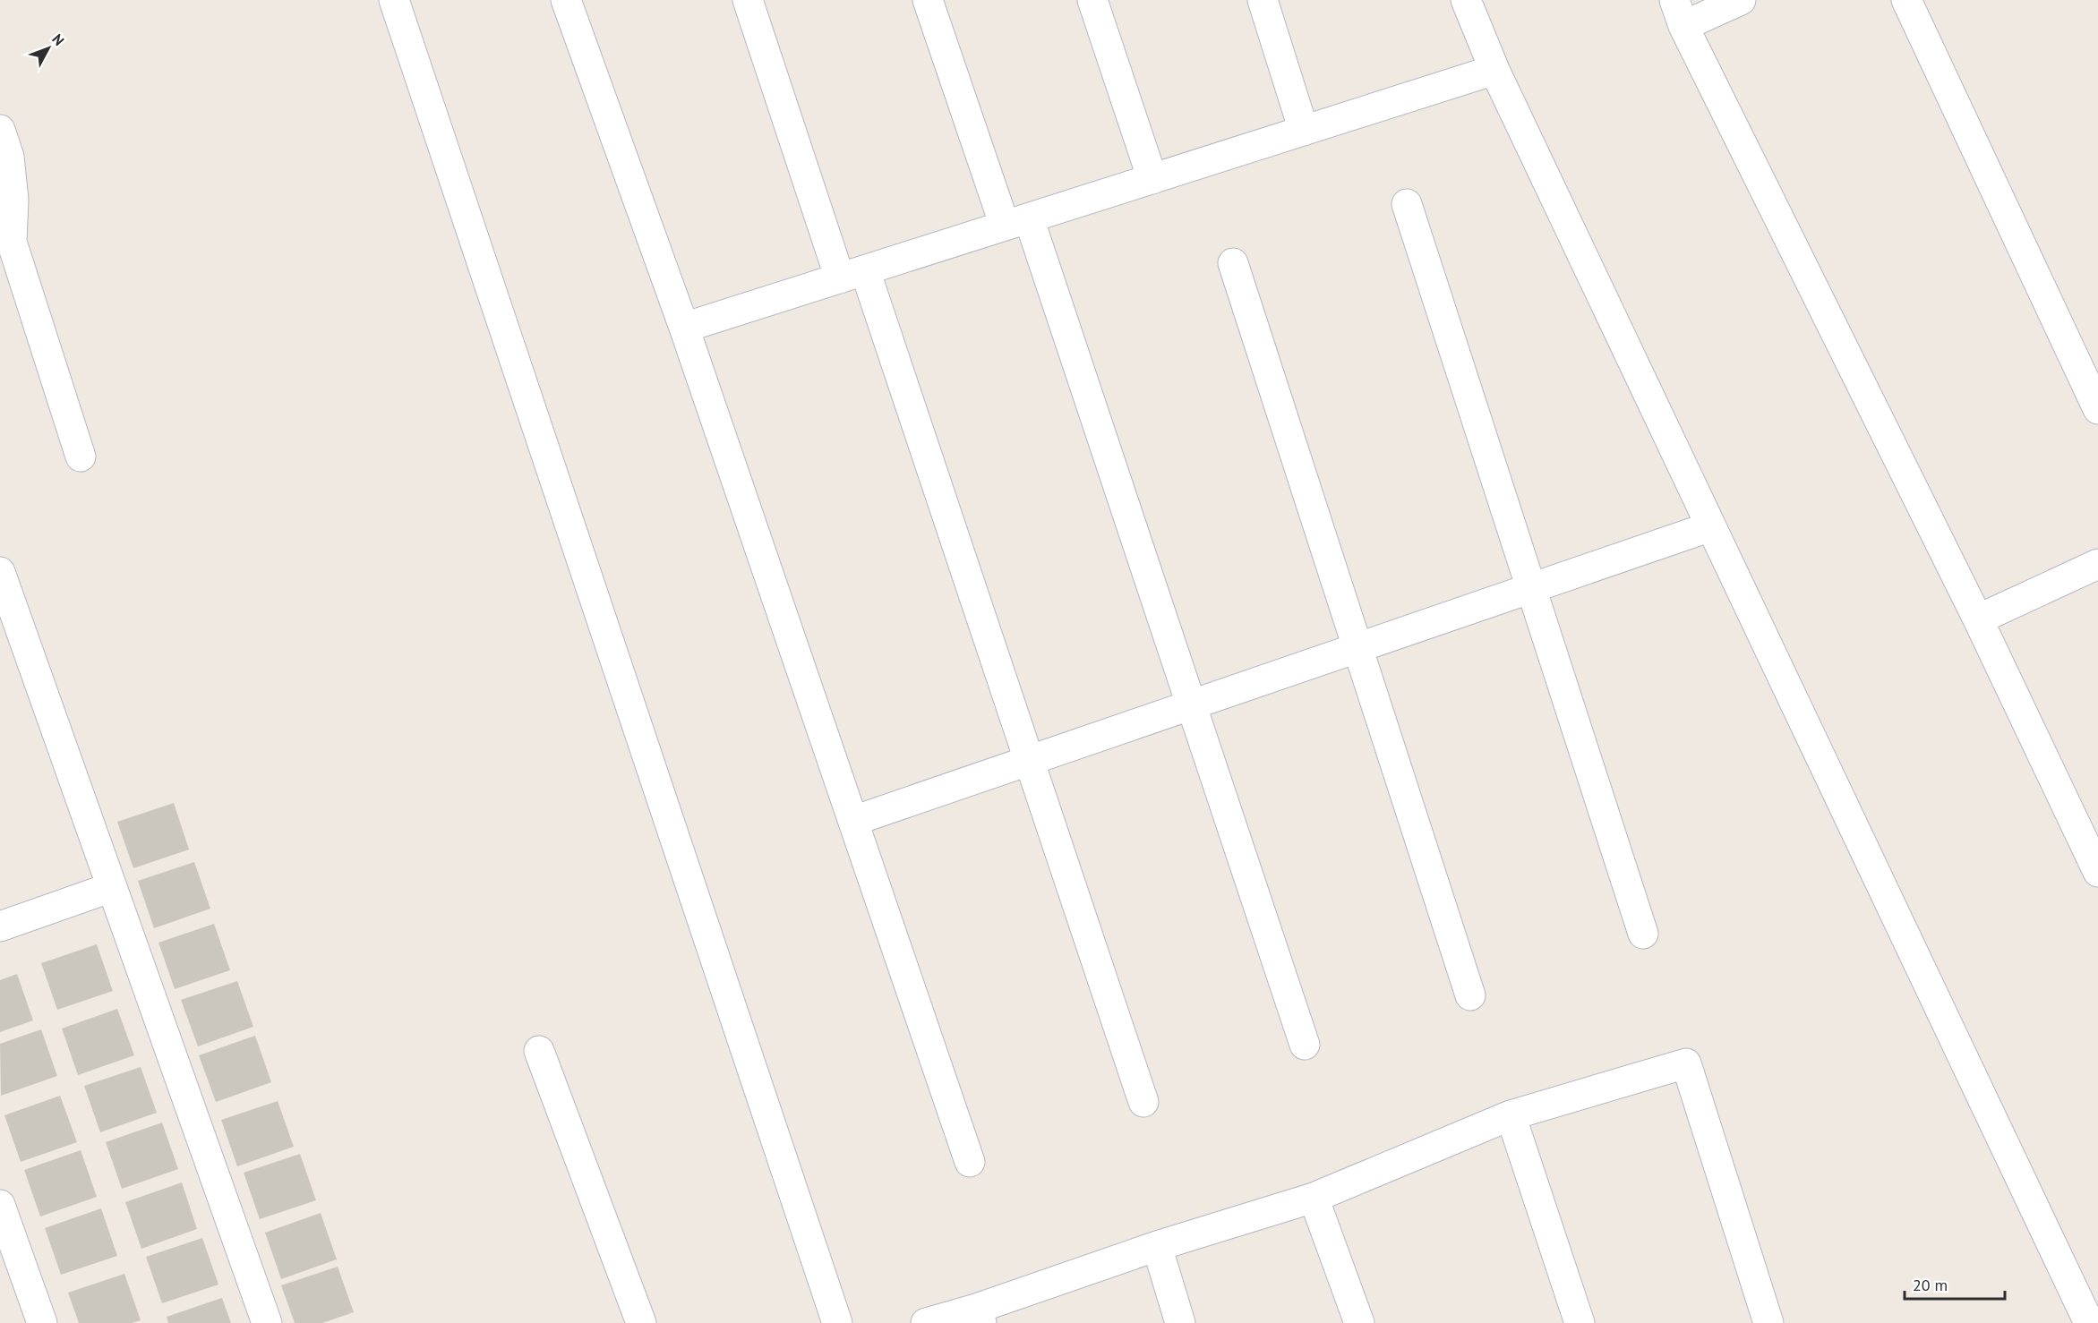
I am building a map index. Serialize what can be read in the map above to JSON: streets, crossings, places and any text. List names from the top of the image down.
{
  "scale_bar": "20 m",
  "north": "top right"
}
